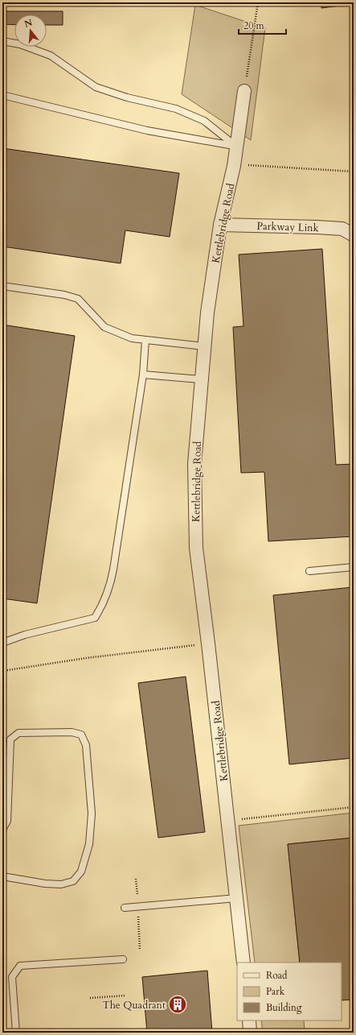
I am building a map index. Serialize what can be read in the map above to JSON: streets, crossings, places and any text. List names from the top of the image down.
{
  "streets": {
    "street": ["Kettlebridge Road", "Parkway Link"]
  },
  "crossings": [
    ["Kettlebridge Road", "Parkway Link"]
  ],
  "places": {
    "building": ["The Quadrant"]
  },
  "legend": ["Road", "Park", "Building"],
  "scale_bar": "20 m",
  "north": "top"
}
